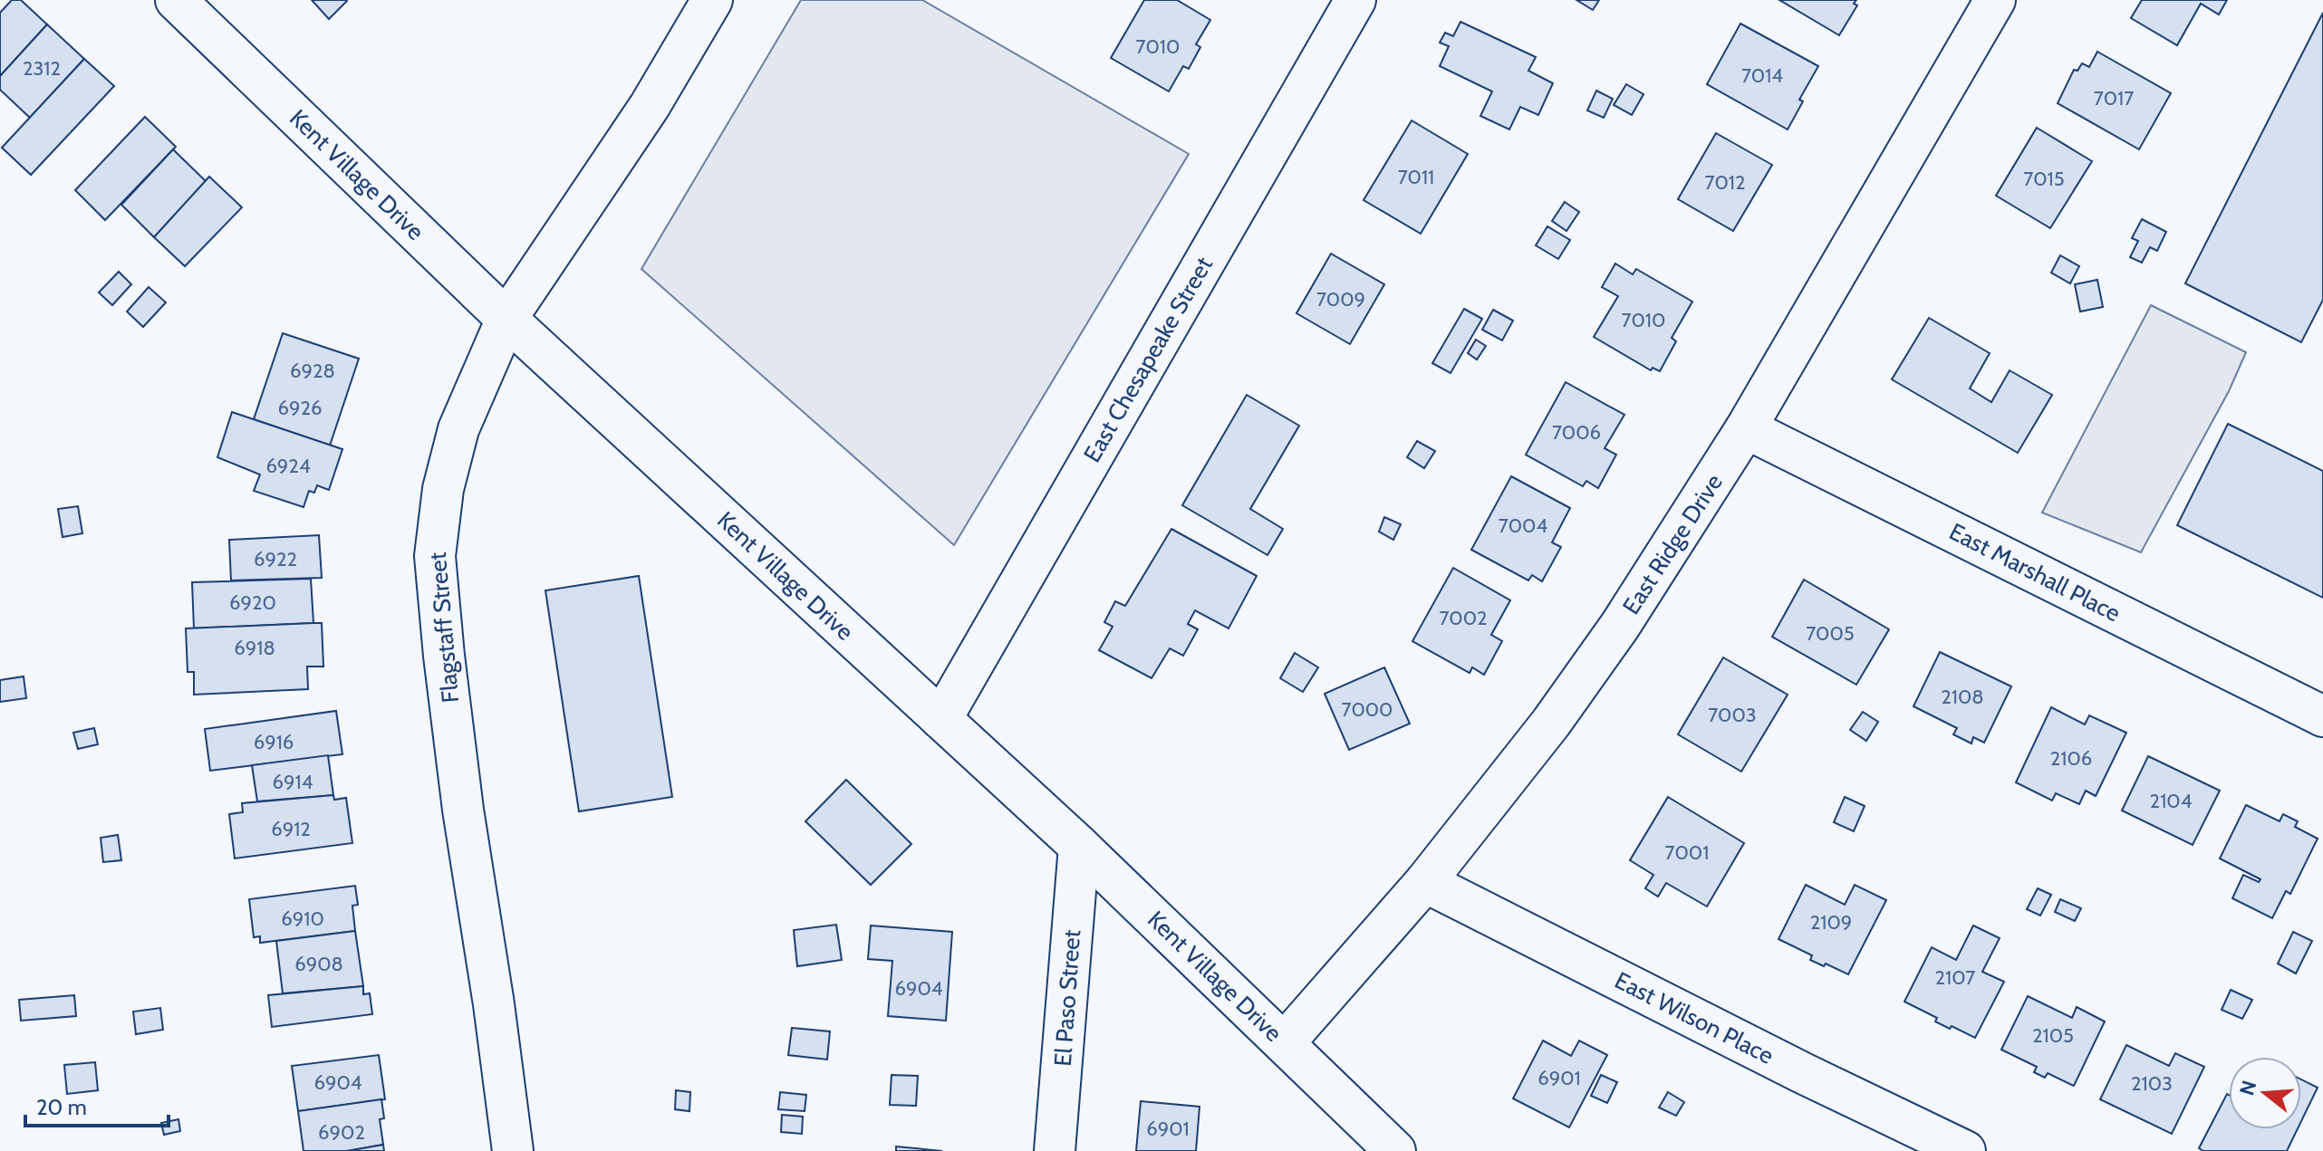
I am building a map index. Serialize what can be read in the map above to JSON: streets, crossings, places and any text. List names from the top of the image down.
{
  "streets": {
    "street": [
      "Kent Village Drive",
      "East Chesapeake Street",
      "East Ridge Drive",
      "East Marshall Place",
      "Flagstaff Street",
      "El Paso Street",
      "East Wilson Place"
    ]
  },
  "crossings": [
    ["Kent Village Drive", "East Chesapeake Street"],
    ["Kent Village Drive", "East Ridge Drive"],
    ["Kent Village Drive", "Flagstaff Street"],
    ["Kent Village Drive", "El Paso Street"],
    ["East Ridge Drive", "East Marshall Place"],
    ["East Ridge Drive", "East Wilson Place"]
  ],
  "house_numbers": [
    "7010",
    "2312",
    "7014",
    "7017",
    "7011",
    "7015",
    "7012",
    "7009",
    "7010",
    "6928",
    "6926",
    "7006",
    "6924",
    "7004",
    "6922",
    "6920",
    "7002",
    "7005",
    "6918",
    "2108",
    "7000",
    "7003",
    "6916",
    "2106",
    "6914",
    "2104",
    "6912",
    "7001",
    "6910",
    "2109",
    "6908",
    "2107",
    "6904",
    "2105",
    "6901",
    "6904",
    "2103",
    "6901",
    "6902"
  ],
  "scale_bar": "20 m",
  "north": "left"
}
